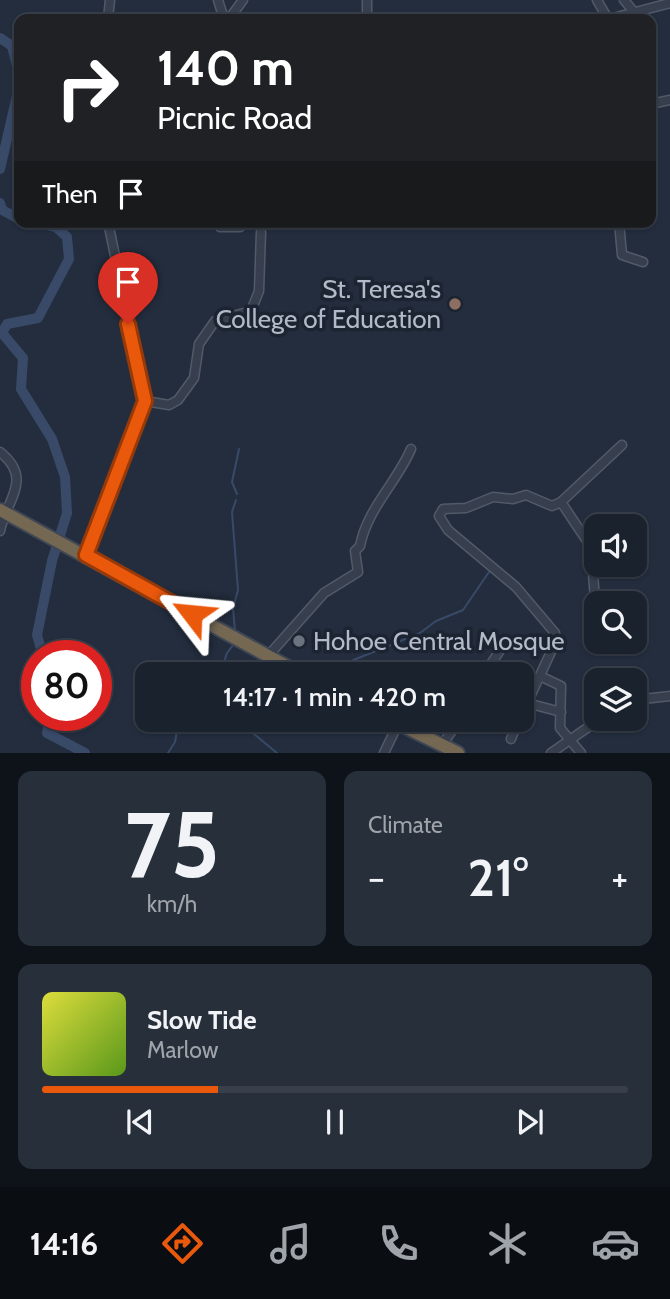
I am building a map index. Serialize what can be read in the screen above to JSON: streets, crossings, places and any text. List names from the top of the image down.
{
  "places": ["St. Teresa's College of Education", "Hohoe Central Mosque"],
  "page": {
    "turn": ["140 m", "Picnic Road"],
    "then": "Then",
    "limit": "80",
    "trip": "14:17 · 1 min · 420 m",
    "tile": [
      ["75", "km/h"],
      "Climate"
    ],
    "heat": ["−", "21°", "+"],
    "song": ["Slow Tide", "Marlow"],
    "tabs": "14:16"
  }
}
